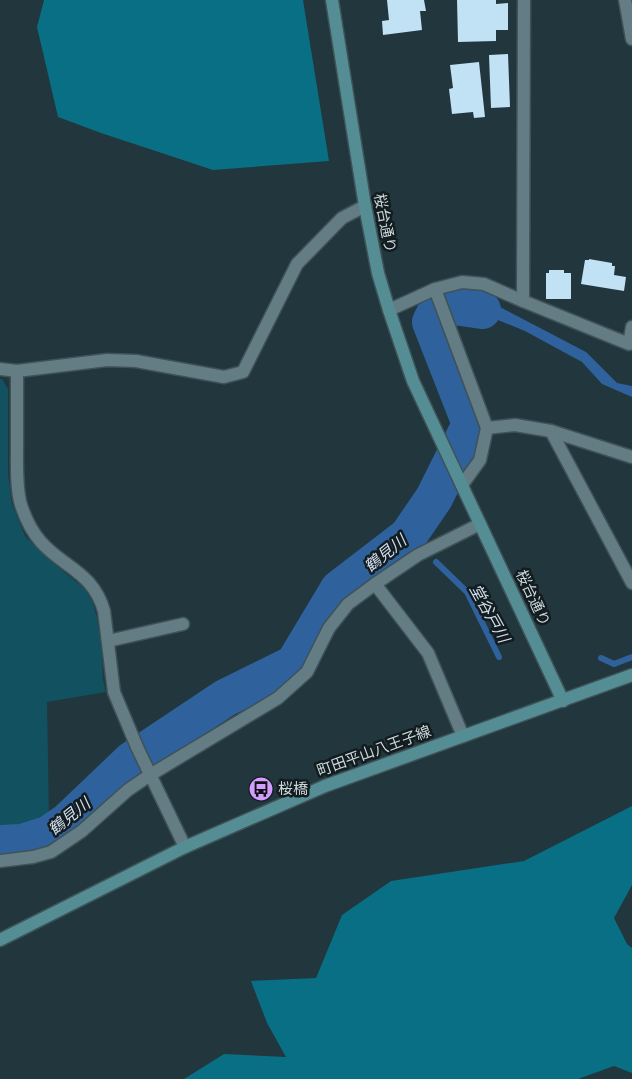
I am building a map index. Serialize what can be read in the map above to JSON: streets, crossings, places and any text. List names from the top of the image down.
{
  "streets": {
    "street": ["桜台通り", "町田平山八王子線"]
  },
  "crossings": [
    ["桜台通り", "町田平山八王子線"]
  ],
  "water": ["鶴見川", "堂谷戸川"],
  "places": {
    "bus stop": ["桜橋"]
  }
}
